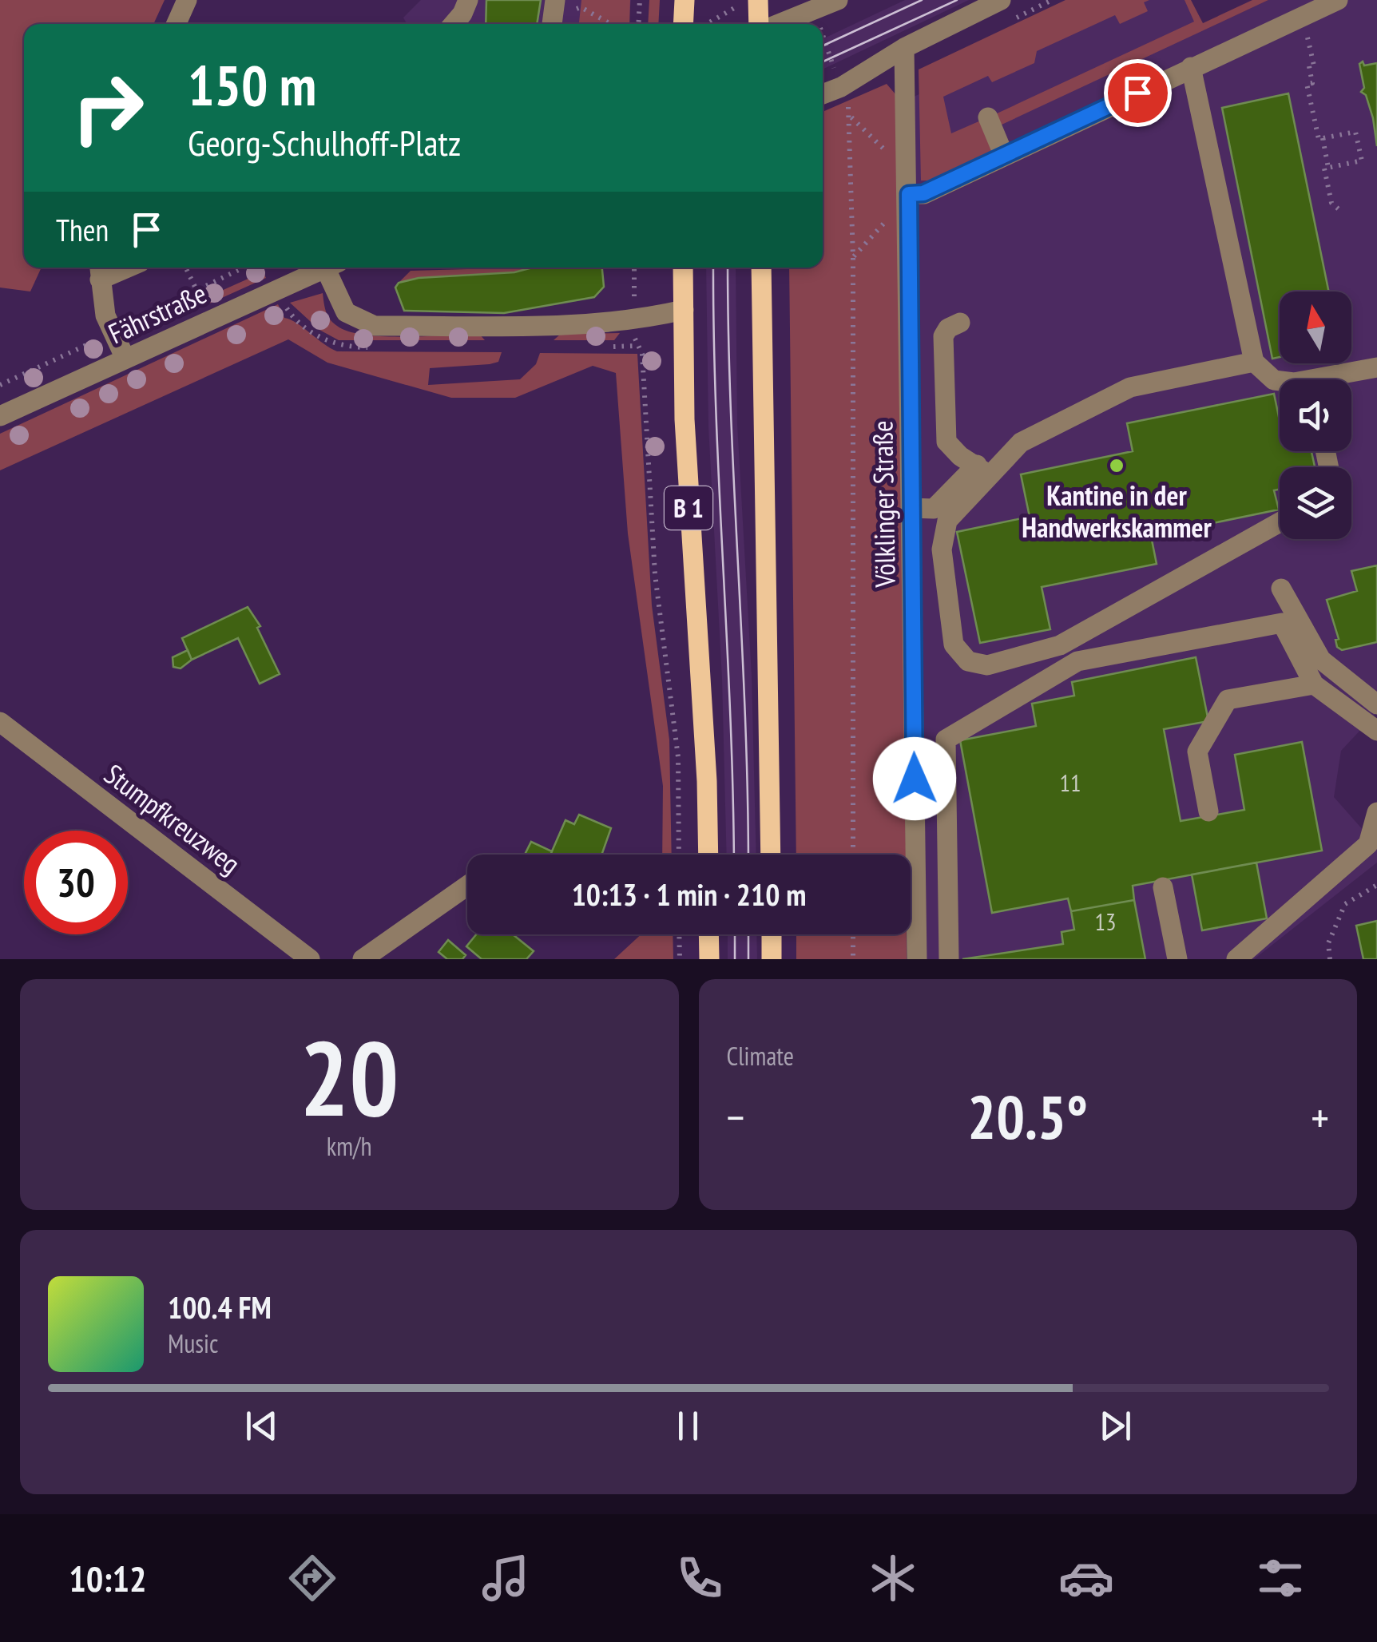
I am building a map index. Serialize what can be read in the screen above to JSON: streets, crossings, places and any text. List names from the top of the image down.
{
  "streets": {
    "main road": ["B 1"],
    "street": ["Fährstraße", "Völklinger Straße", "Stumpfkreuzweg"]
  },
  "places": ["Kantine in der Handwerkskammer"],
  "house_numbers": ["11", "13"],
  "north": "top",
  "page": {
    "turn": ["150 m", "Georg-Schulhoff-Platz"],
    "then": "Then",
    "limit": "30",
    "trip": "10:13 · 1 min · 210 m",
    "tile": [
      ["20", "km/h"],
      "Climate"
    ],
    "heat": ["−", "20.5°", "+"],
    "song": ["100.4 FM", "Music"],
    "tabs": "10:12"
  }
}
